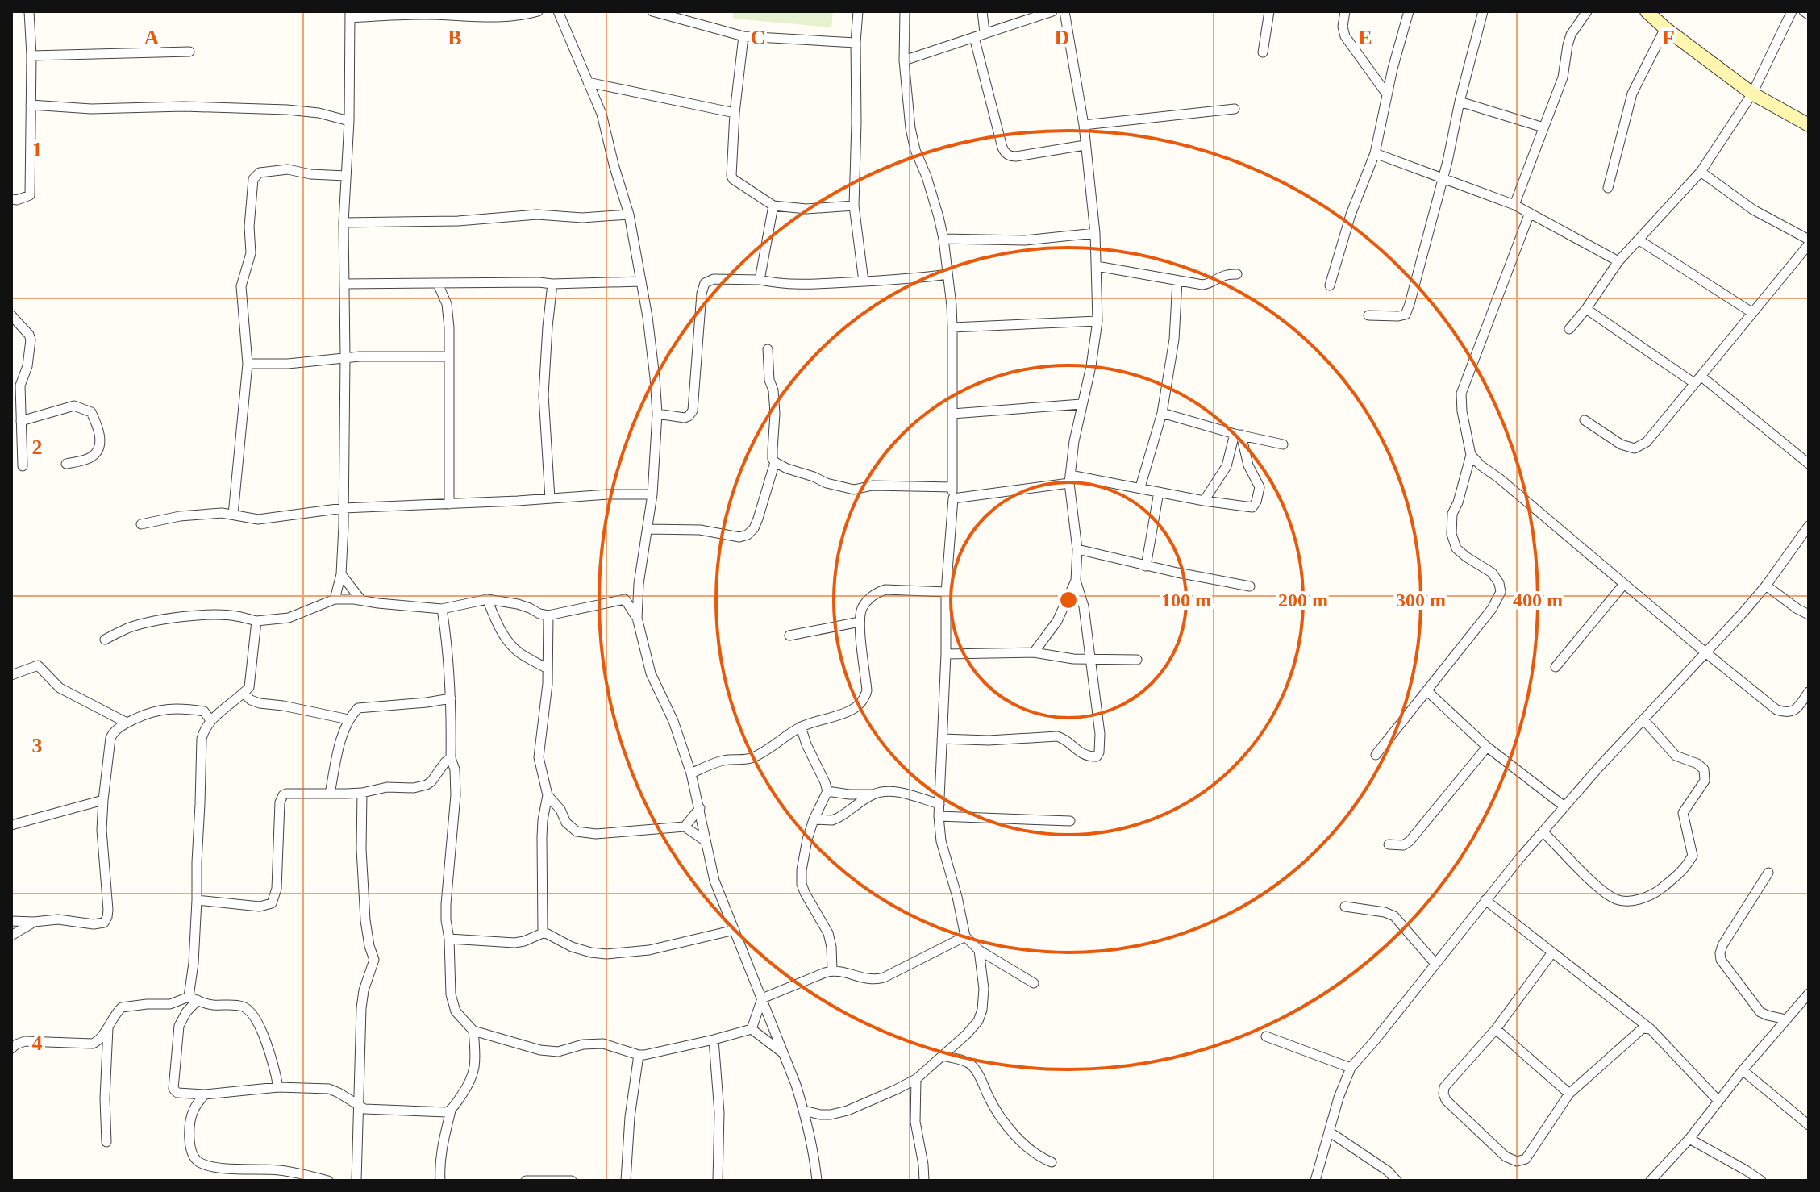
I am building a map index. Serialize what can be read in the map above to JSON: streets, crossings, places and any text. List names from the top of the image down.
{
  "grid": {
    "columns": [
      "A",
      "B",
      "C",
      "D",
      "E",
      "F"
    ],
    "rows": [
      "1",
      "2",
      "3",
      "4"
    ]
  },
  "rings": [
    "100 m",
    "200 m",
    "300 m",
    "400 m"
  ]
}
